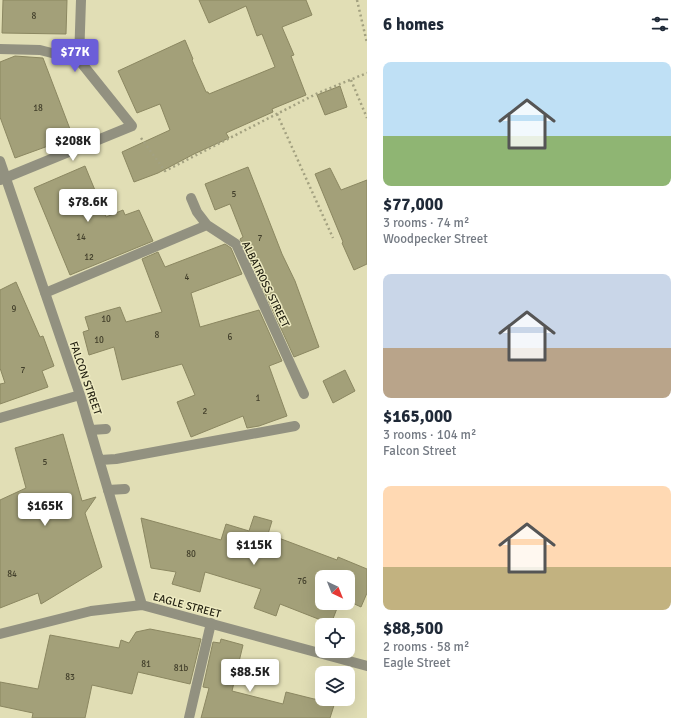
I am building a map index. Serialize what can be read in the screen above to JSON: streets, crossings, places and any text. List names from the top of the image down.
{
  "streets": {
    "street": ["ALBATROSS STREET", "FALCON STREET", "EAGLE STREET"]
  },
  "crossings": [
    ["FALCON STREET", "EAGLE STREET"]
  ],
  "house_numbers": [
    "8",
    "18",
    "5",
    "14",
    "7",
    "12",
    "4",
    "9",
    "10",
    "8",
    "6",
    "10",
    "7",
    "1",
    "2",
    "5",
    "80",
    "84",
    "76",
    "81",
    "81b",
    "83"
  ],
  "north": "bottom right",
  "page": {
    "heading": "6 homes",
    "price": [
      "$77K",
      "$208K",
      "$78.6K",
      "$165K",
      "$115K",
      "$88.5K"
    ],
    "list": [
      {
        "name": "$77,000",
        "note": "3 rooms · 74 m² · Woodpecker Street"
      },
      {
        "name": "$165,000",
        "note": "3 rooms · 104 m² · Falcon Street"
      },
      {
        "name": "$88,500",
        "note": "2 rooms · 58 m² · Eagle Street"
      }
    ]
  }
}
